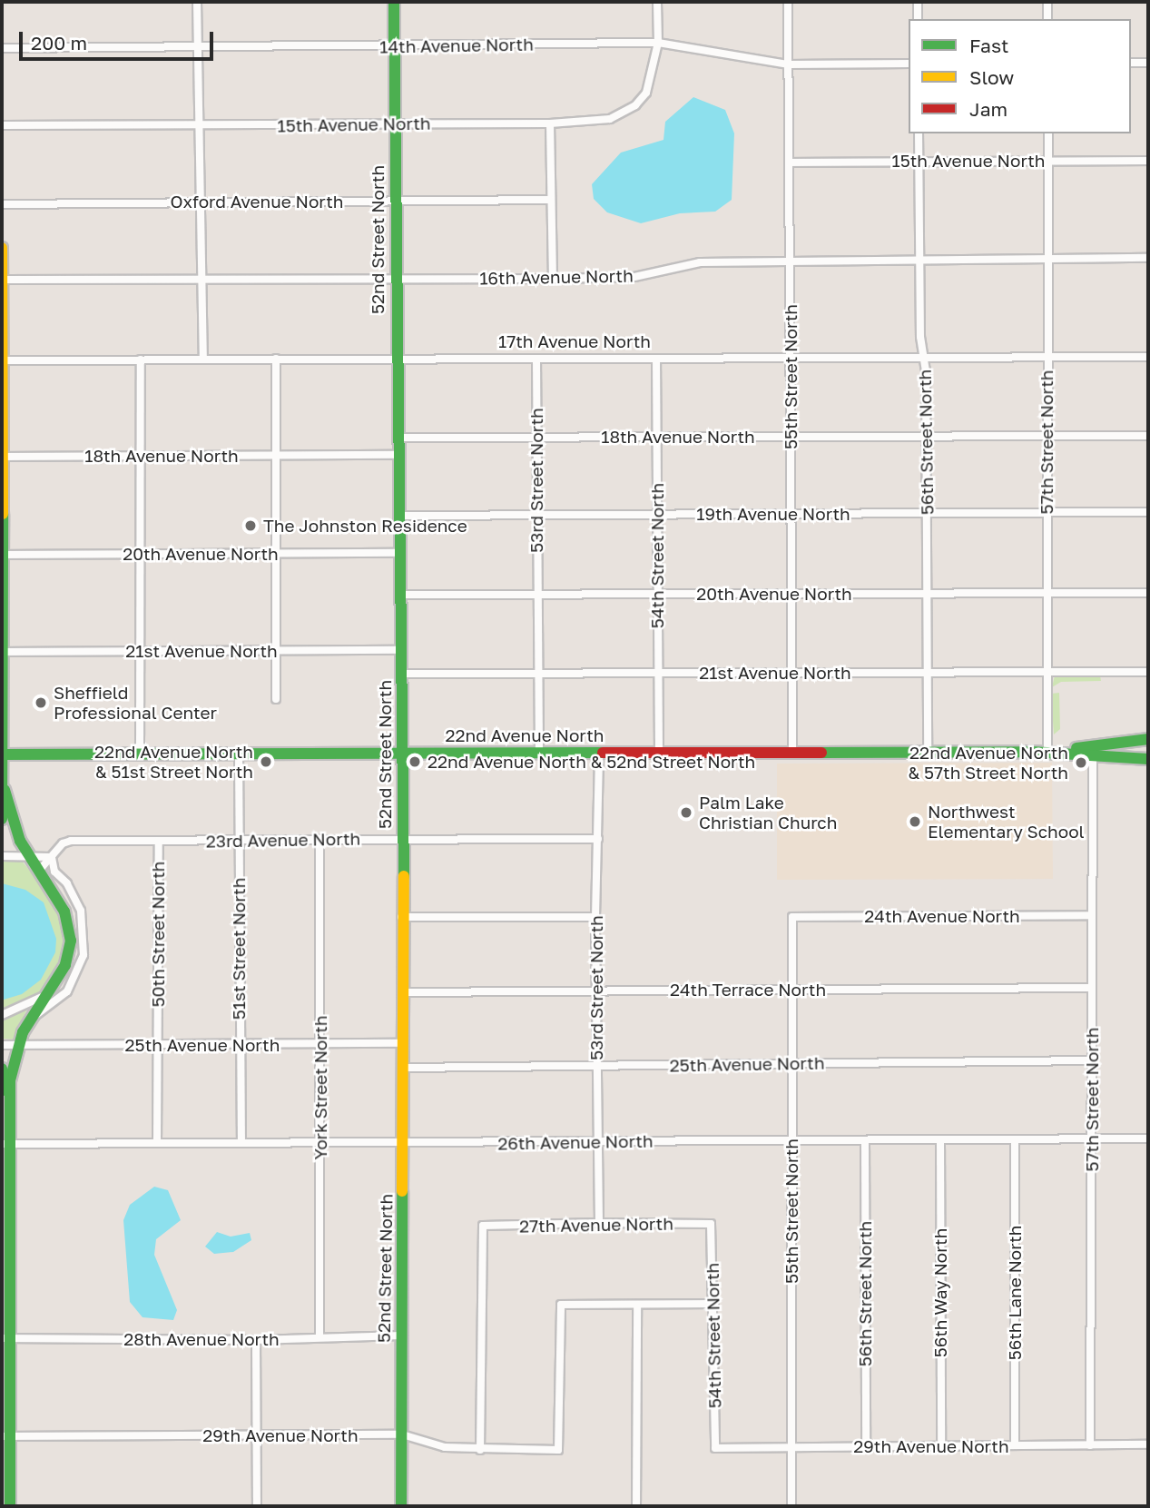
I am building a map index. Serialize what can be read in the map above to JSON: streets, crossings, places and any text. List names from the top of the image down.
{
  "streets": {
    "main road": ["52nd Street North", "22nd Avenue North"],
    "street": [
      "14th Avenue North",
      "15th Avenue North",
      "Oxford Avenue North",
      "16th Avenue North",
      "17th Avenue North",
      "55th Street North",
      "18th Avenue North",
      "56th Street North",
      "57th Street North",
      "53rd Street North",
      "19th Avenue North",
      "20th Avenue North",
      "54th Street North",
      "21st Avenue North",
      "23rd Avenue North",
      "24th Avenue North",
      "50th Street North",
      "51st Street North",
      "24th Terrace North",
      "25th Avenue North",
      "York Street North",
      "26th Avenue North",
      "27th Avenue North",
      "56th Way North",
      "56th Lane North",
      "28th Avenue North",
      "29th Avenue North"
    ]
  },
  "crossings": [
    ["14th Avenue North", "15th Avenue North"],
    ["14th Avenue North", "52nd Street North"],
    ["14th Avenue North", "55th Street North"],
    ["15th Avenue North", "52nd Street North"],
    ["15th Avenue North", "55th Street North"],
    ["15th Avenue North", "56th Street North"],
    ["15th Avenue North", "57th Street North"],
    ["Oxford Avenue North", "52nd Street North"],
    ["52nd Street North", "16th Avenue North"],
    ["52nd Street North", "17th Avenue North"],
    ["52nd Street North", "18th Avenue North"],
    ["52nd Street North", "19th Avenue North"],
    ["52nd Street North", "20th Avenue North"],
    ["52nd Street North", "21st Avenue North"],
    ["52nd Street North", "22nd Avenue North"],
    ["52nd Street North", "23rd Avenue North"],
    ["52nd Street North", "24th Terrace North"],
    ["52nd Street North", "25th Avenue North"],
    ["52nd Street North", "26th Avenue North"],
    ["52nd Street North", "28th Avenue North"],
    ["52nd Street North", "29th Avenue North"],
    ["16th Avenue North", "55th Street North"],
    ["16th Avenue North", "56th Street North"],
    ["16th Avenue North", "57th Street North"],
    ["17th Avenue North", "55th Street North"],
    ["17th Avenue North", "56th Street North"],
    ["17th Avenue North", "57th Street North"],
    ["17th Avenue North", "53rd Street North"],
    ["17th Avenue North", "54th Street North"],
    ["55th Street North", "18th Avenue North"],
    ["55th Street North", "19th Avenue North"],
    ["55th Street North", "20th Avenue North"],
    ["55th Street North", "21st Avenue North"],
    ["55th Street North", "22nd Avenue North"],
    ["55th Street North", "24th Avenue North"],
    ["55th Street North", "24th Terrace North"],
    ["55th Street North", "25th Avenue North"],
    ["55th Street North", "26th Avenue North"],
    ["55th Street North", "29th Avenue North"],
    ["18th Avenue North", "56th Street North"],
    ["18th Avenue North", "57th Street North"],
    ["18th Avenue North", "53rd Street North"],
    ["18th Avenue North", "54th Street North"],
    ["56th Street North", "19th Avenue North"],
    ["56th Street North", "20th Avenue North"],
    ["56th Street North", "21st Avenue North"],
    ["56th Street North", "22nd Avenue North"],
    ["56th Street North", "26th Avenue North"],
    ["56th Street North", "29th Avenue North"],
    ["57th Street North", "19th Avenue North"],
    ["57th Street North", "20th Avenue North"],
    ["57th Street North", "21st Avenue North"],
    ["57th Street North", "22nd Avenue North"],
    ["57th Street North", "24th Avenue North"],
    ["57th Street North", "24th Terrace North"],
    ["57th Street North", "25th Avenue North"],
    ["57th Street North", "26th Avenue North"],
    ["57th Street North", "29th Avenue North"],
    ["53rd Street North", "19th Avenue North"],
    ["53rd Street North", "20th Avenue North"],
    ["53rd Street North", "21st Avenue North"],
    ["53rd Street North", "22nd Avenue North"],
    ["53rd Street North", "23rd Avenue North"],
    ["53rd Street North", "24th Terrace North"],
    ["53rd Street North", "25th Avenue North"],
    ["53rd Street North", "26th Avenue North"],
    ["53rd Street North", "27th Avenue North"],
    ["19th Avenue North", "54th Street North"],
    ["20th Avenue North", "54th Street North"],
    ["54th Street North", "21st Avenue North"],
    ["54th Street North", "22nd Avenue North"],
    ["54th Street North", "27th Avenue North"],
    ["54th Street North", "29th Avenue North"],
    ["22nd Avenue North", "51st Street North"],
    ["23rd Avenue North", "50th Street North"],
    ["23rd Avenue North", "51st Street North"],
    ["23rd Avenue North", "York Street North"],
    ["50th Street North", "25th Avenue North"],
    ["50th Street North", "26th Avenue North"],
    ["51st Street North", "25th Avenue North"],
    ["51st Street North", "26th Avenue North"],
    ["25th Avenue North", "York Street North"],
    ["York Street North", "26th Avenue North"],
    ["York Street North", "28th Avenue North"],
    ["26th Avenue North", "56th Way North"],
    ["26th Avenue North", "56th Lane North"],
    ["27th Avenue North", "29th Avenue North"],
    ["56th Way North", "29th Avenue North"],
    ["56th Lane North", "29th Avenue North"]
  ],
  "places": [
    "The Johnston Residence",
    "Sheffield Professional Center",
    "22nd Avenue North & 51st Street North",
    "22nd Avenue North & 52nd Street North",
    "22nd Avenue North & 57th Street North",
    "Palm Lake Christian Church",
    "Northwest Elementary School"
  ],
  "legend": ["Fast", "Slow", "Jam"],
  "scale_bar": "200 m"
}
